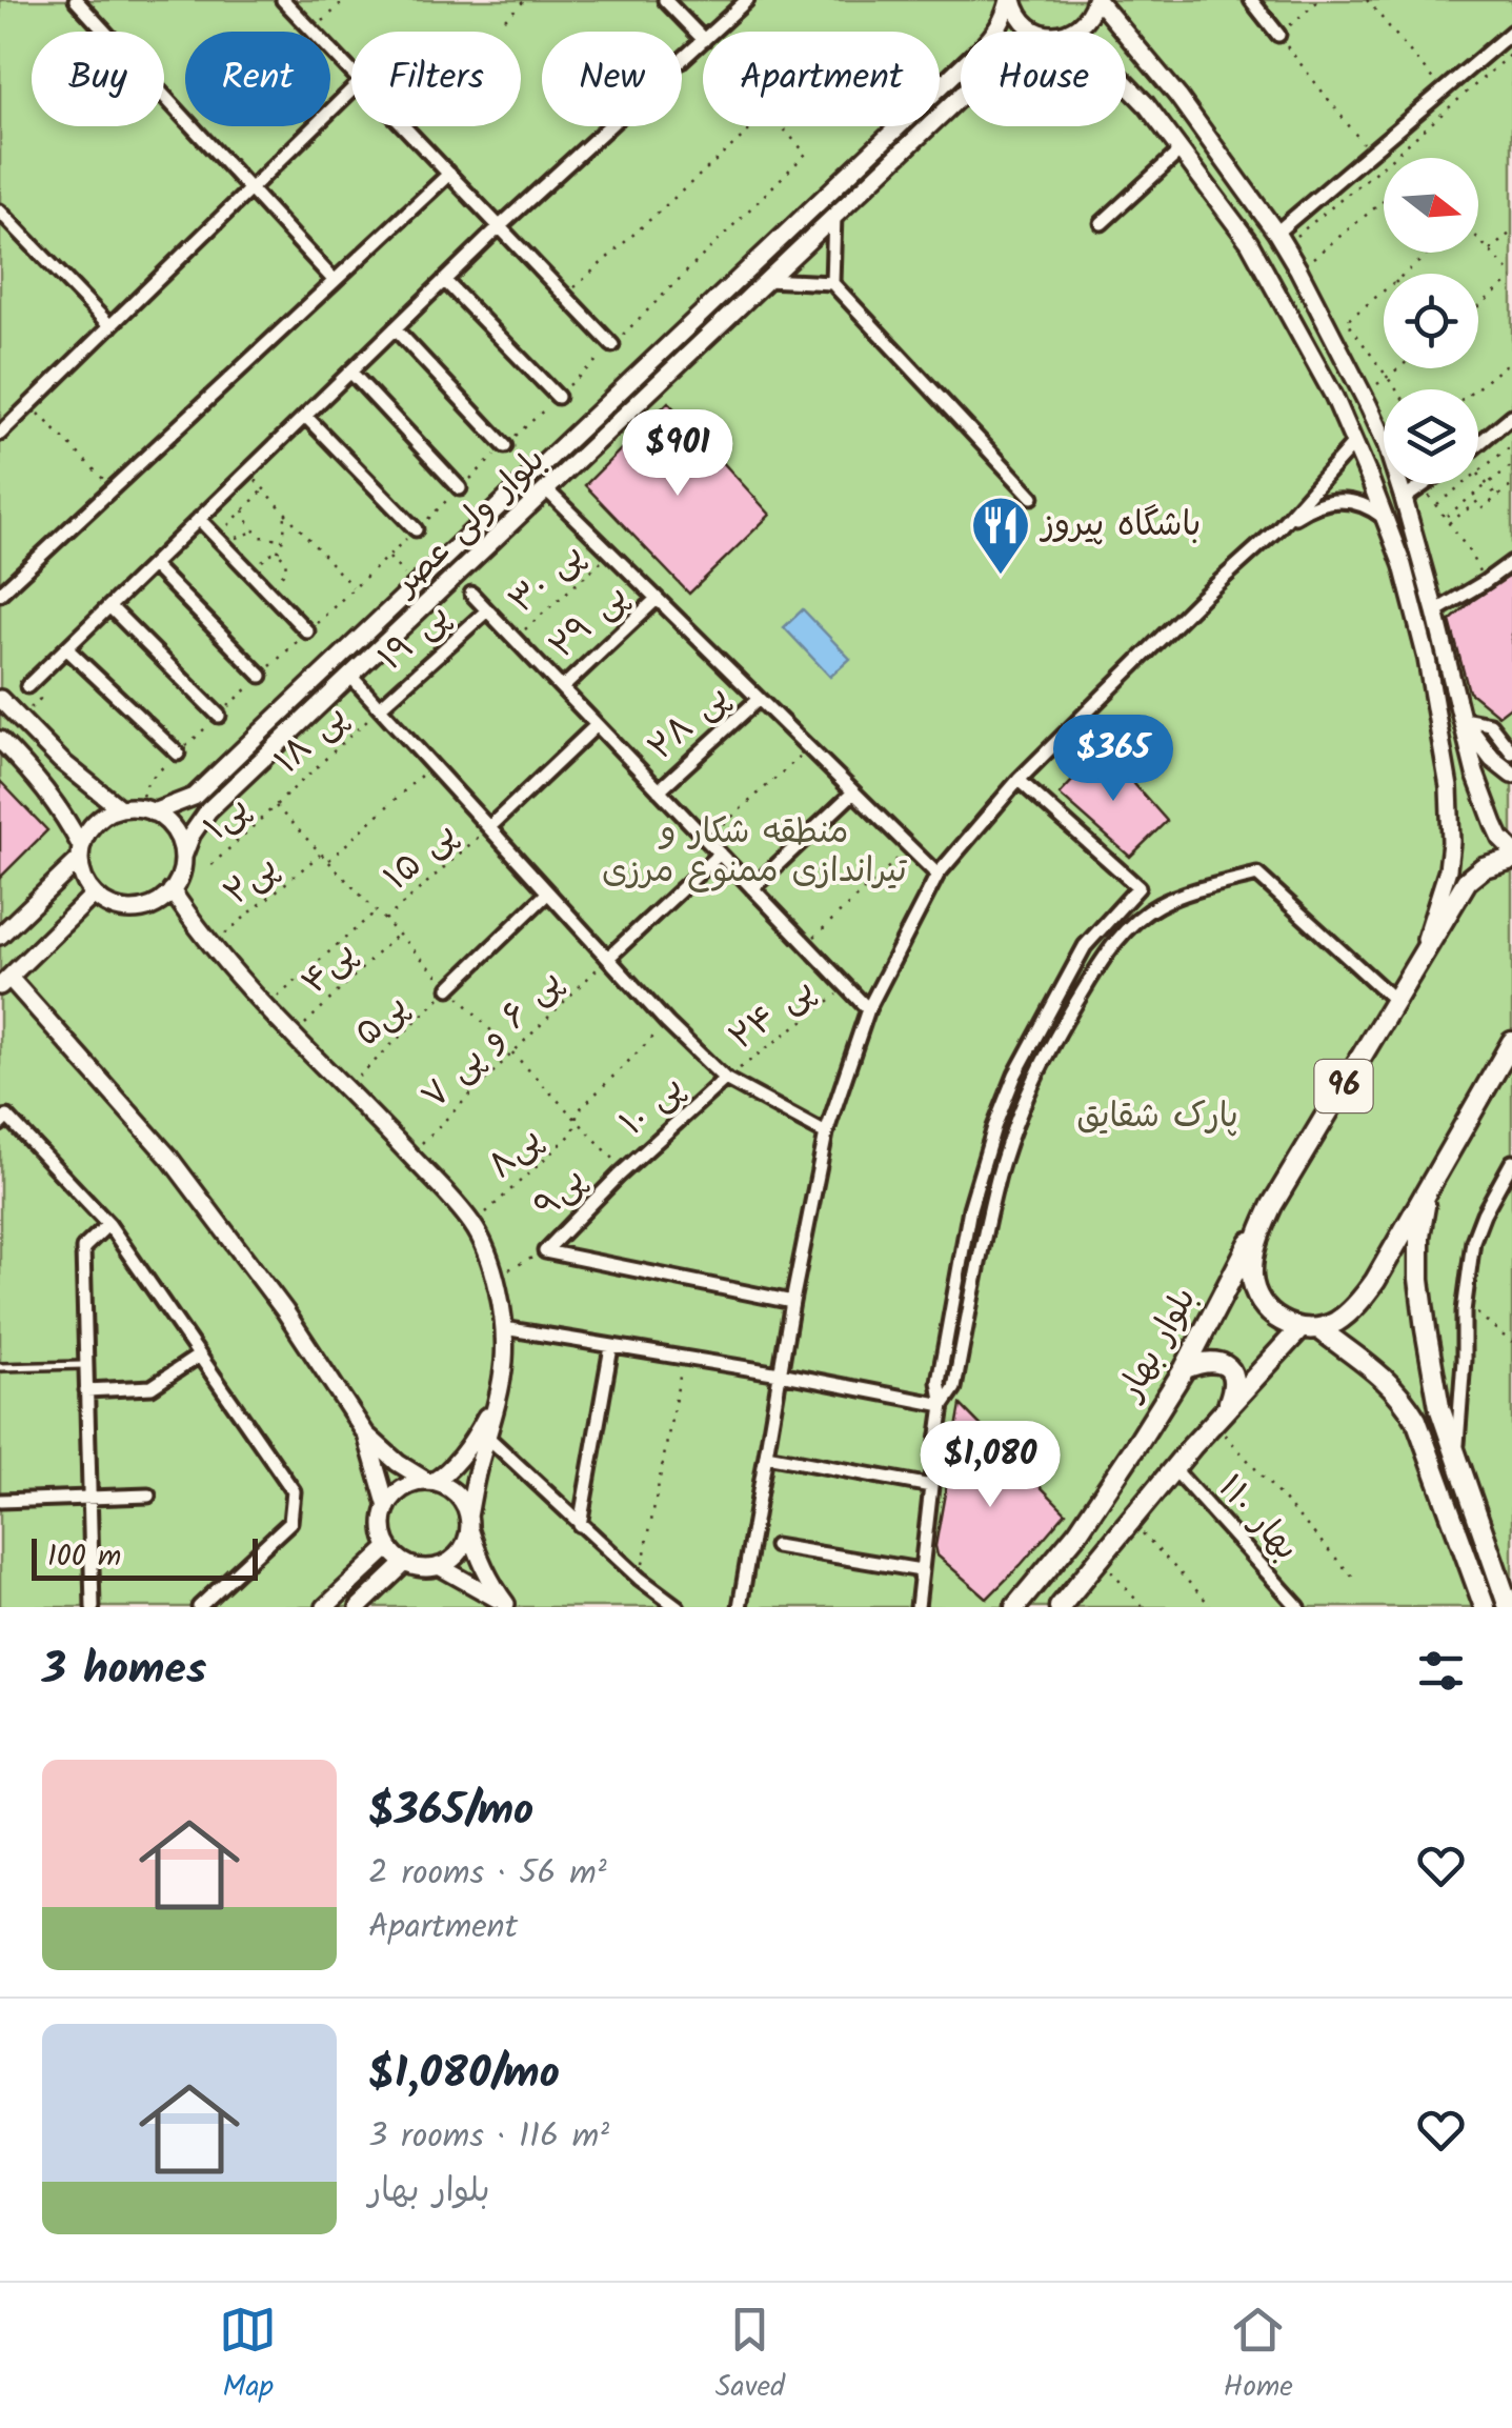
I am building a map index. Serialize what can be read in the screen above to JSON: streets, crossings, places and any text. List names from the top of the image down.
{
  "streets": {
    "main road": ["96", "بلوار بهار"],
    "street": [
      "بلوار ولی عصر",
      "پی ۲۹",
      "پی ۱۹",
      "پی ۲۸",
      "پی ۱۰",
      "پی۹",
      "بهار ۱۱۰"
    ],
    "path": [
      "پی ۳۰",
      "پی ۱۸",
      "پی۱",
      "پی ۱۵",
      "پی۲",
      "پی۴",
      "پی ۲۴",
      "پی۵",
      "پی ۶ و پی ۷",
      "پی۸"
    ]
  },
  "crossings": [
    ["پی ۱۹", "پی ۱۸"],
    ["پی ۱۸", "پی۱"],
    ["پی ۲۴", "پی ۱۰"],
    ["96", "بلوار بهار"],
    ["پی ۱۰", "پی۹"]
  ],
  "parks": ["منطقه شکار و تیراندازی ممنوع مرزی", "پارک شقایق"],
  "places": {
    "restaurant": ["باشگاه پیروز"]
  },
  "scale_bar": "100 m",
  "north": "right",
  "page": {
    "chip": [
      "Buy",
      "Rent",
      "Filters",
      "New",
      "Apartment",
      "House"
    ],
    "price": ["$901", "$365", "$1,080"],
    "scale": "100 m",
    "heading": "3 homes",
    "list": [
      {
        "name": "$365/mo",
        "note": "2 rooms · 56 m² · Apartment"
      },
      {
        "name": "$1,080/mo",
        "note": "3 rooms · 116 m² · بلوار بهار"
      }
    ],
    "tabs": ["Map", "Saved", "Home"]
  }
}
